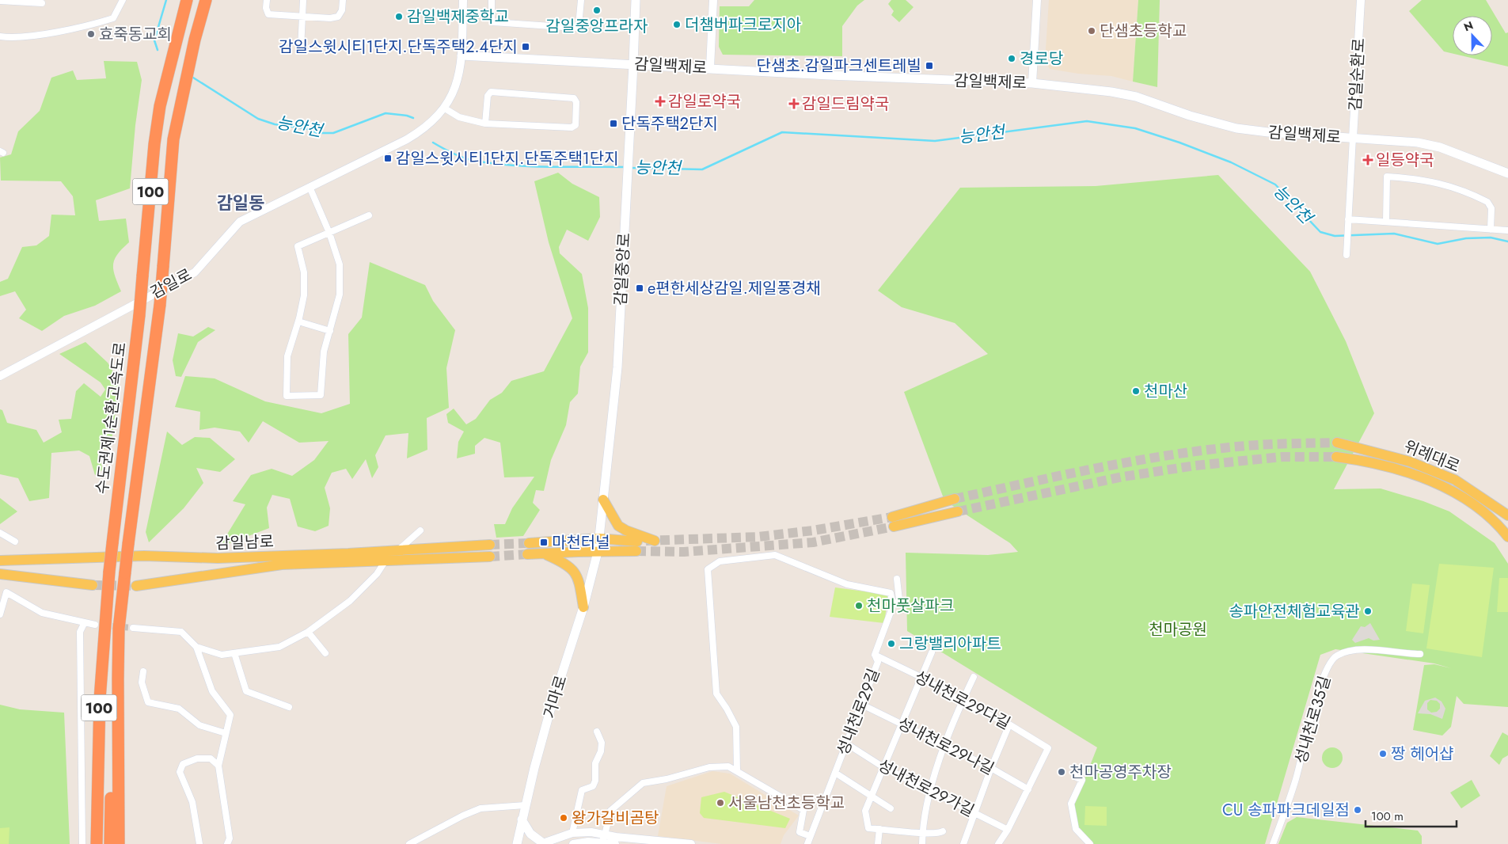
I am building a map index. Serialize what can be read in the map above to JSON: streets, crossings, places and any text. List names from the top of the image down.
{
  "streets": {
    "highway": ["100", "수도권제1순환고속도로"],
    "main road": [
      "감일백제로",
      "감일중앙로",
      "위례대로",
      "감일남로",
      "거마로"
    ],
    "street": [
      "감일순환로",
      "감일로",
      "성내천로29다길",
      "성내천로29길",
      "성내천로35길",
      "성내천로29나길",
      "성내천로29가길"
    ]
  },
  "crossings": [
    ["감일백제로", "감일순환로"],
    ["감일백제로", "감일중앙로"],
    ["감일백제로", "감일로"],
    ["감일중앙로", "거마로"],
    ["성내천로29다길", "성내천로29길"],
    ["성내천로29다길", "성내천로29나길"],
    ["성내천로29길", "성내천로29나길"],
    ["성내천로29길", "성내천로29가길"]
  ],
  "districts": ["감일동"],
  "water": ["능안천"],
  "parks": ["천마공원"],
  "places": {
    "other": [
      "감일중앙프라자",
      "감일백제중학교",
      "더챔버파크로지아",
      "단샘초등학교",
      "효죽동교회",
      "경로당",
      "천마산",
      "천마풋살파크",
      "송파안전체험교육관",
      "그랑밸리아파트",
      "짱 헤어샵",
      "천마공영주차장",
      "서울남천초등학교",
      "CU 송파파크데일점",
      "왕가갈비곰탕"
    ],
    "transit": [
      "감일스윗시티1단지.단독주택2.4단지",
      "단샘초.감일파크센트레빌",
      "단독주택2단지",
      "감일스윗시티1단지.단독주택1단지",
      "e편한세상감일.제일풍경채",
      "마천터널"
    ],
    "health": ["감일로약국", "감일드림약국", "일등약국"]
  },
  "scale_bar": "100 m",
  "north": "top"
}
